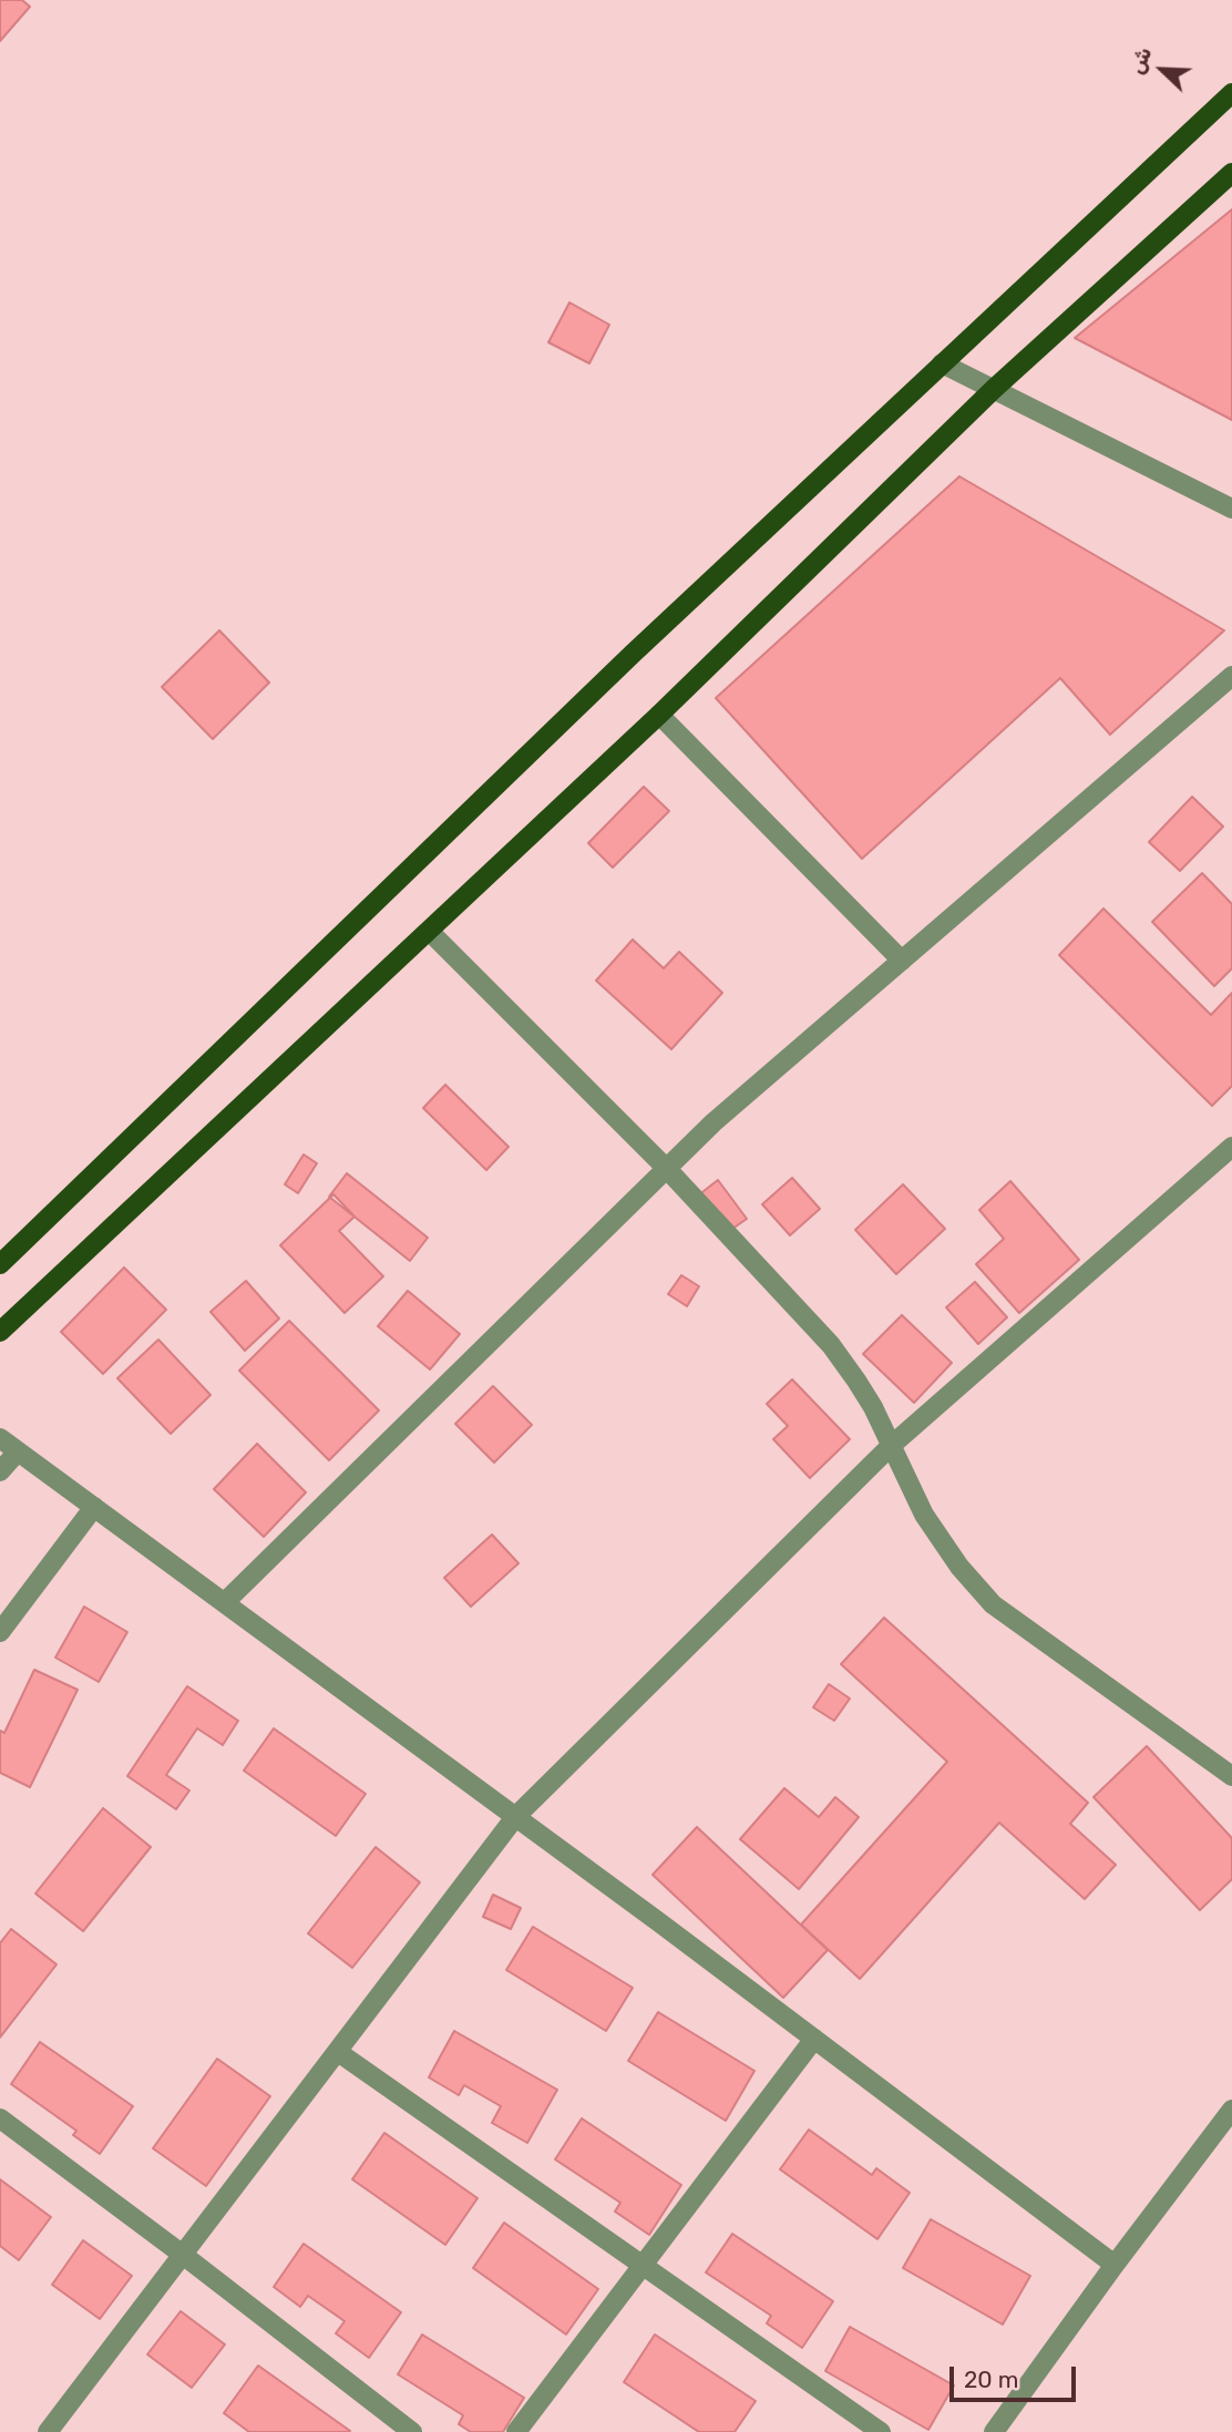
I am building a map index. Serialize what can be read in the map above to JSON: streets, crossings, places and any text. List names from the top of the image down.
{
  "scale_bar": "20 m",
  "north": "top left"
}
